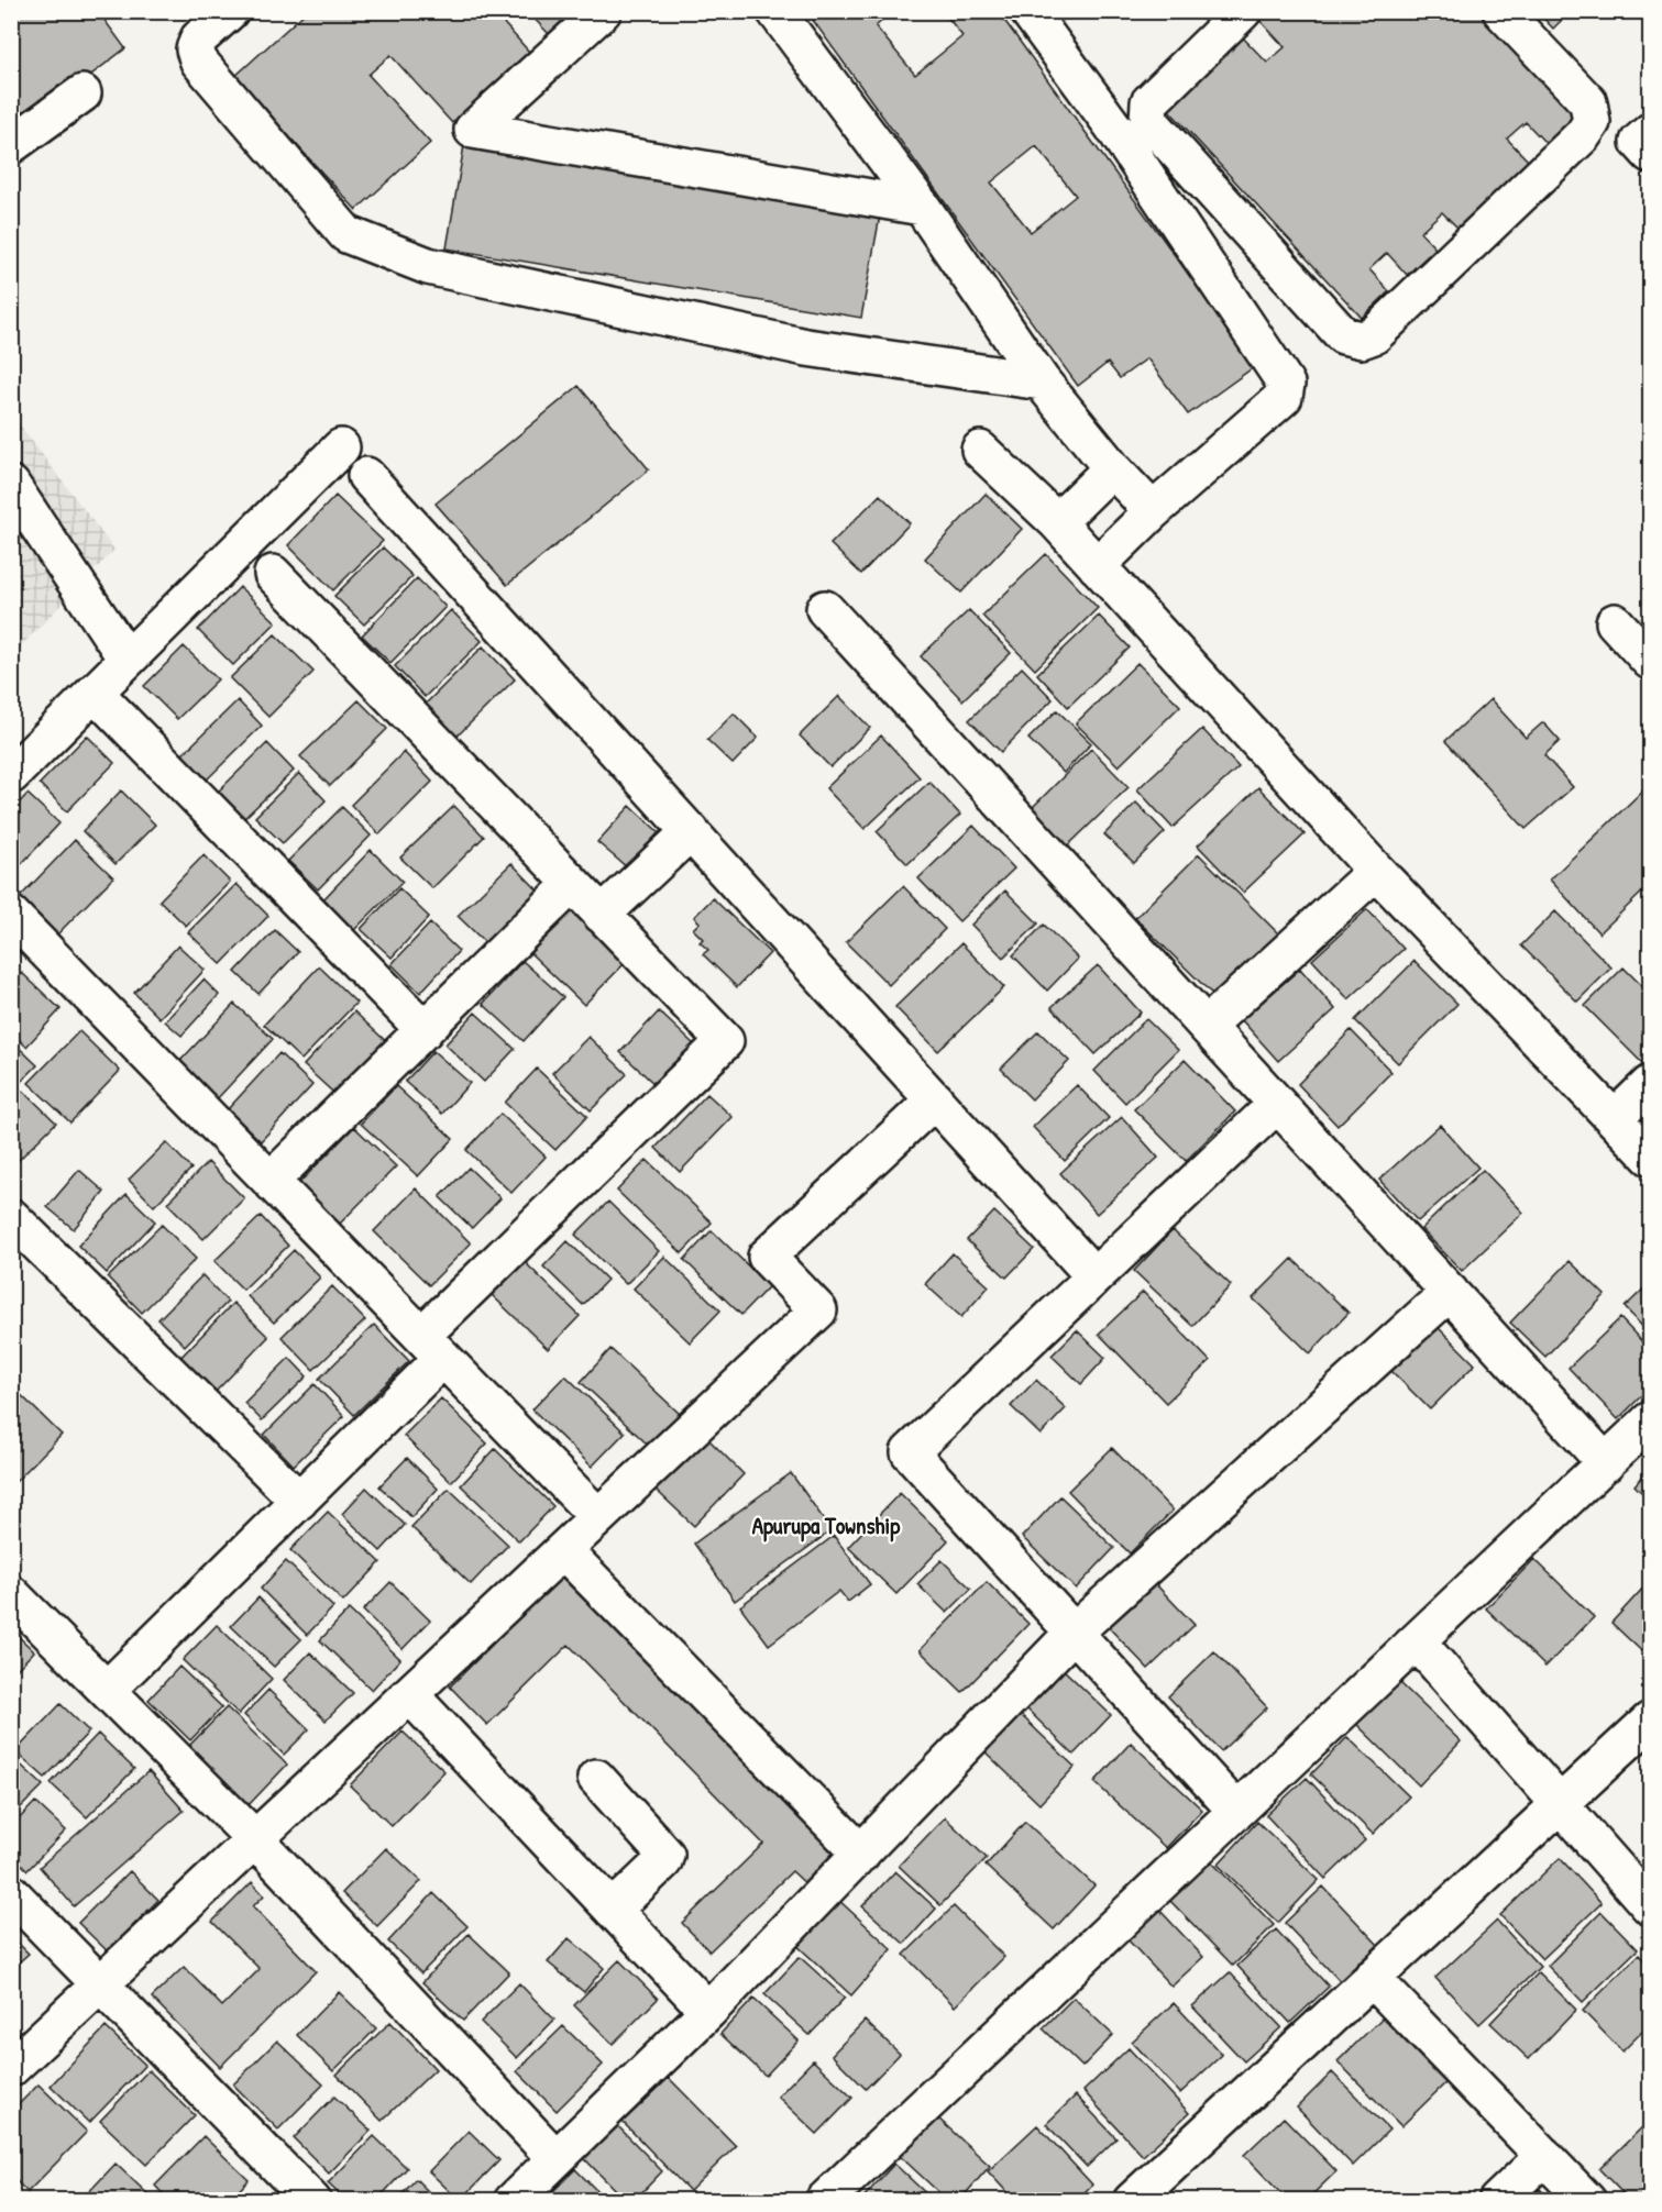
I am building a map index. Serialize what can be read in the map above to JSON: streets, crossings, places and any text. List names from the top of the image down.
{
  "districts": ["Apurupa Township"]
}
